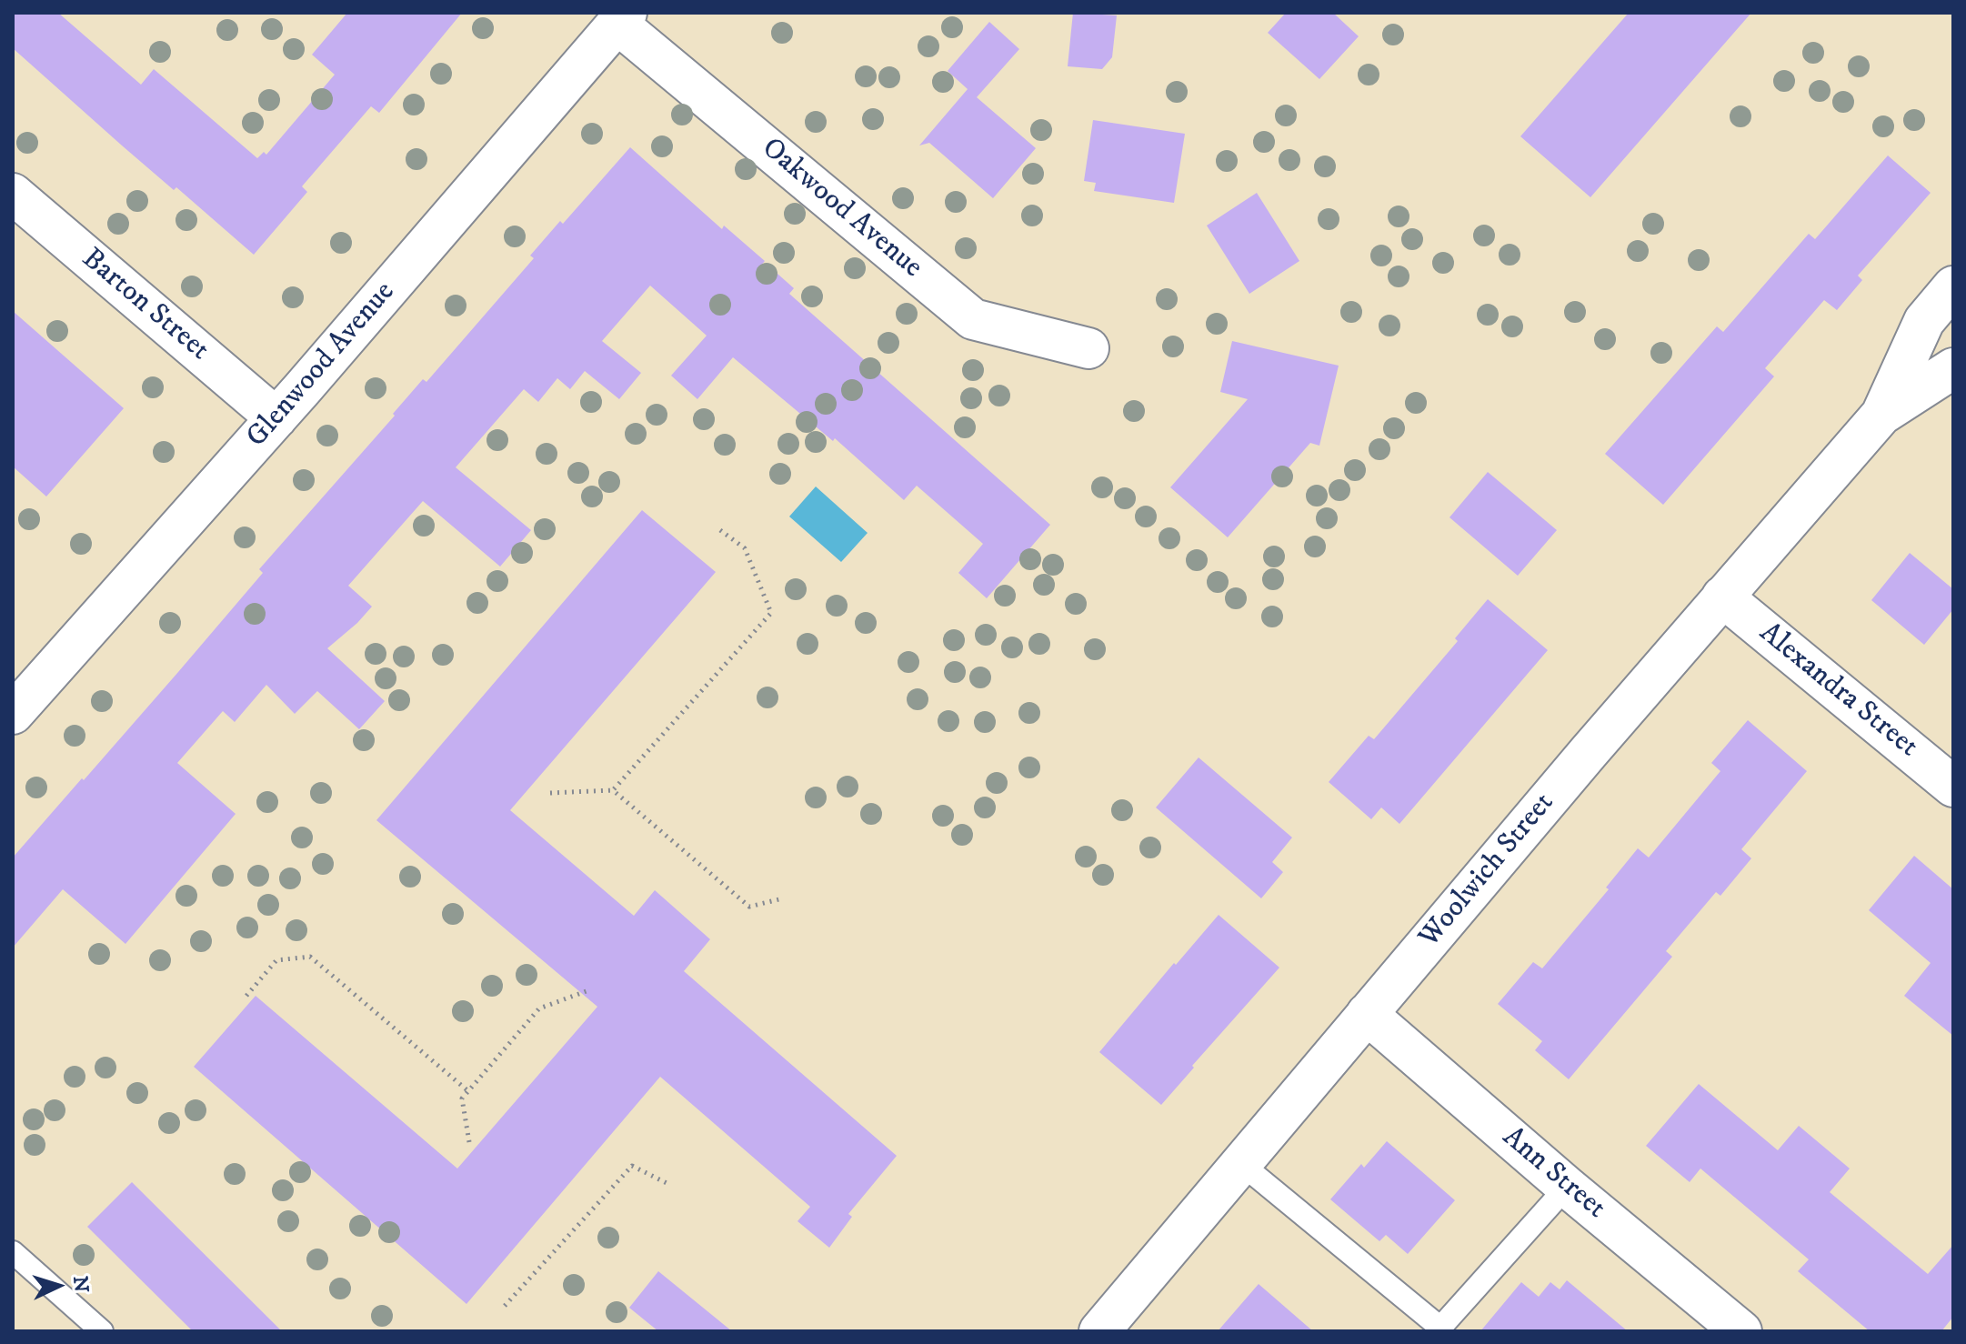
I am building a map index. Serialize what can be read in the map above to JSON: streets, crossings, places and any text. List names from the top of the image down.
{
  "streets": {
    "street": [
      "Oakwood Avenue",
      "Barton Street",
      "Glenwood Avenue",
      "Alexandra Street",
      "Woolwich Street",
      "Ann Street"
    ]
  },
  "crossings": [
    ["Oakwood Avenue", "Glenwood Avenue"],
    ["Barton Street", "Glenwood Avenue"],
    ["Alexandra Street", "Woolwich Street"],
    ["Woolwich Street", "Ann Street"]
  ],
  "north": "right"
}
